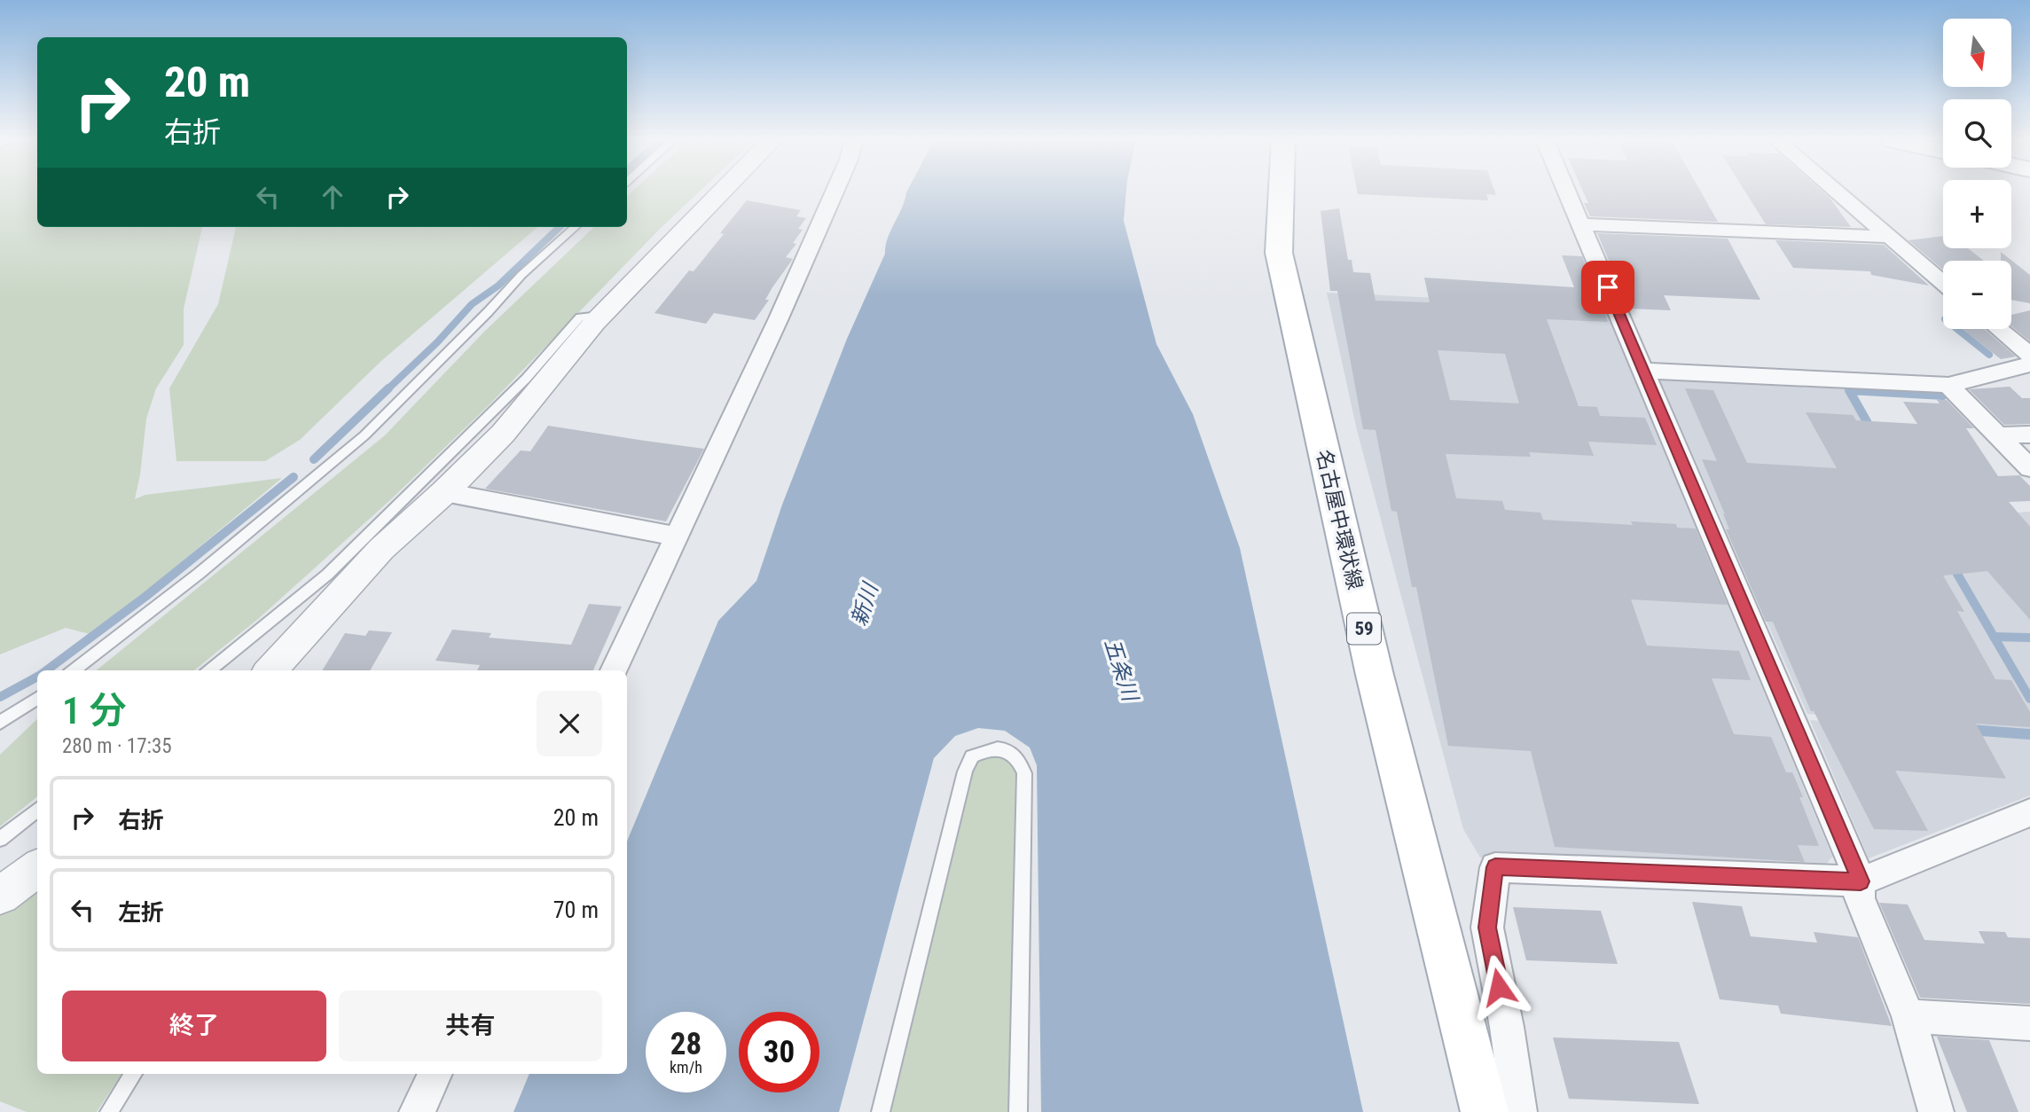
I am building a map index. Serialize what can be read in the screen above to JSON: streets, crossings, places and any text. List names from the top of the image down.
{
  "streets": {
    "main road": ["名古屋中環状線", "59"]
  },
  "water": ["新川", "五条川"],
  "north": "bottom",
  "page": {
    "map_buttons": ["+", "−"],
    "turn": ["20 m", "右折"],
    "heading": ["1 分", "280 m · 17:35"],
    "list": [
      {
        "name": "右折",
        "value": "20 m"
      },
      {
        "name": "左折",
        "value": "70 m"
      }
    ],
    "buttons": ["終了", "共有"],
    "speed": "28 km/h",
    "limit": "30"
  }
}
